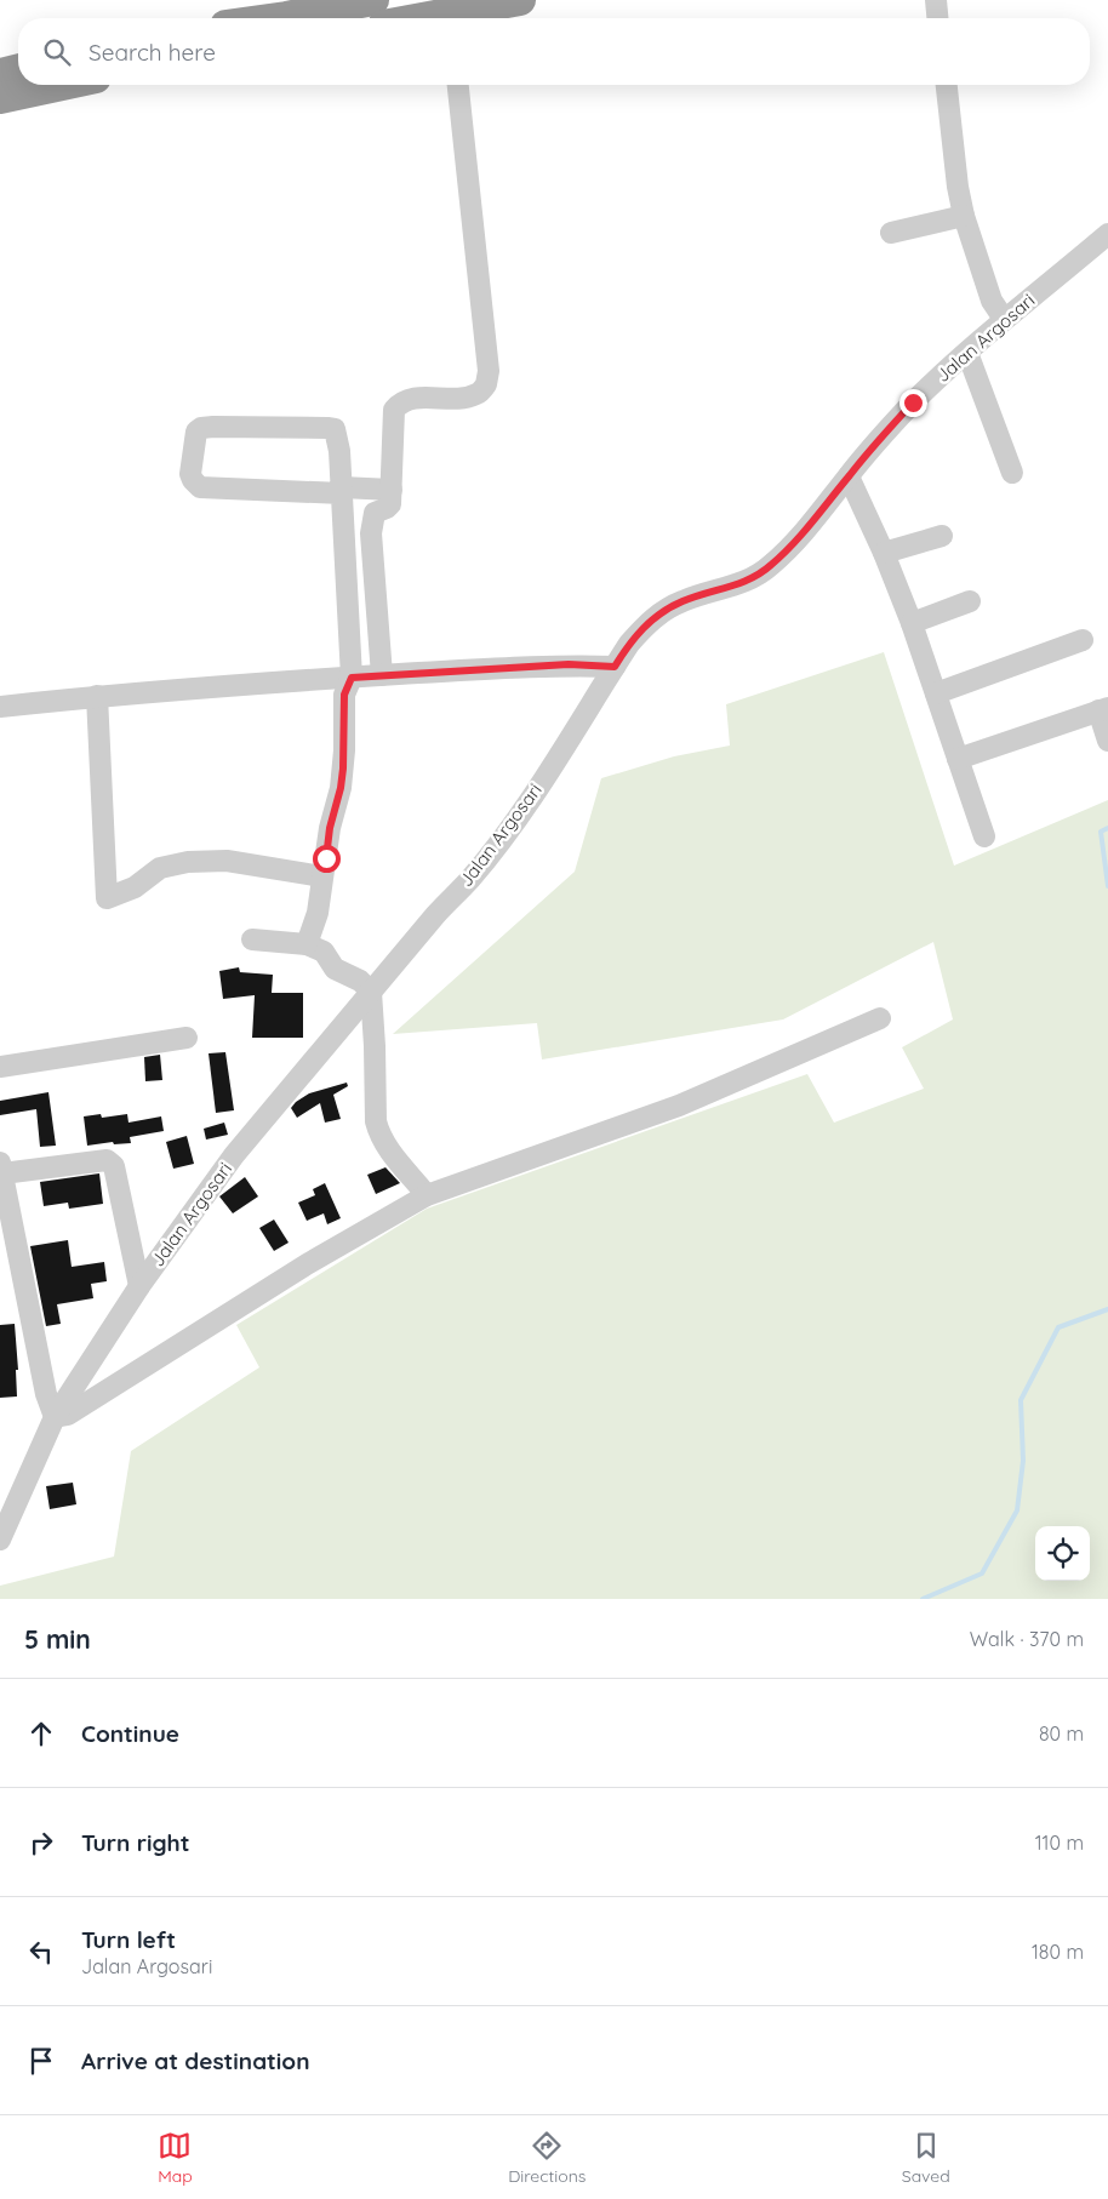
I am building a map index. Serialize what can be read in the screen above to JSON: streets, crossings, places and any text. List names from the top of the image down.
{
  "streets": {
    "street": ["Jalan Argosari"]
  },
  "page": {
    "search": "Search here",
    "heading": ["5 min", "Walk · 370 m"],
    "list": [
      ["Continue", "80 m"],
      ["Turn right", "110 m"],
      ["Turn left", "Jalan Argosari", "180 m"],
      "Arrive at destination"
    ],
    "nav": ["Map", "Directions", "Saved"]
  }
}
